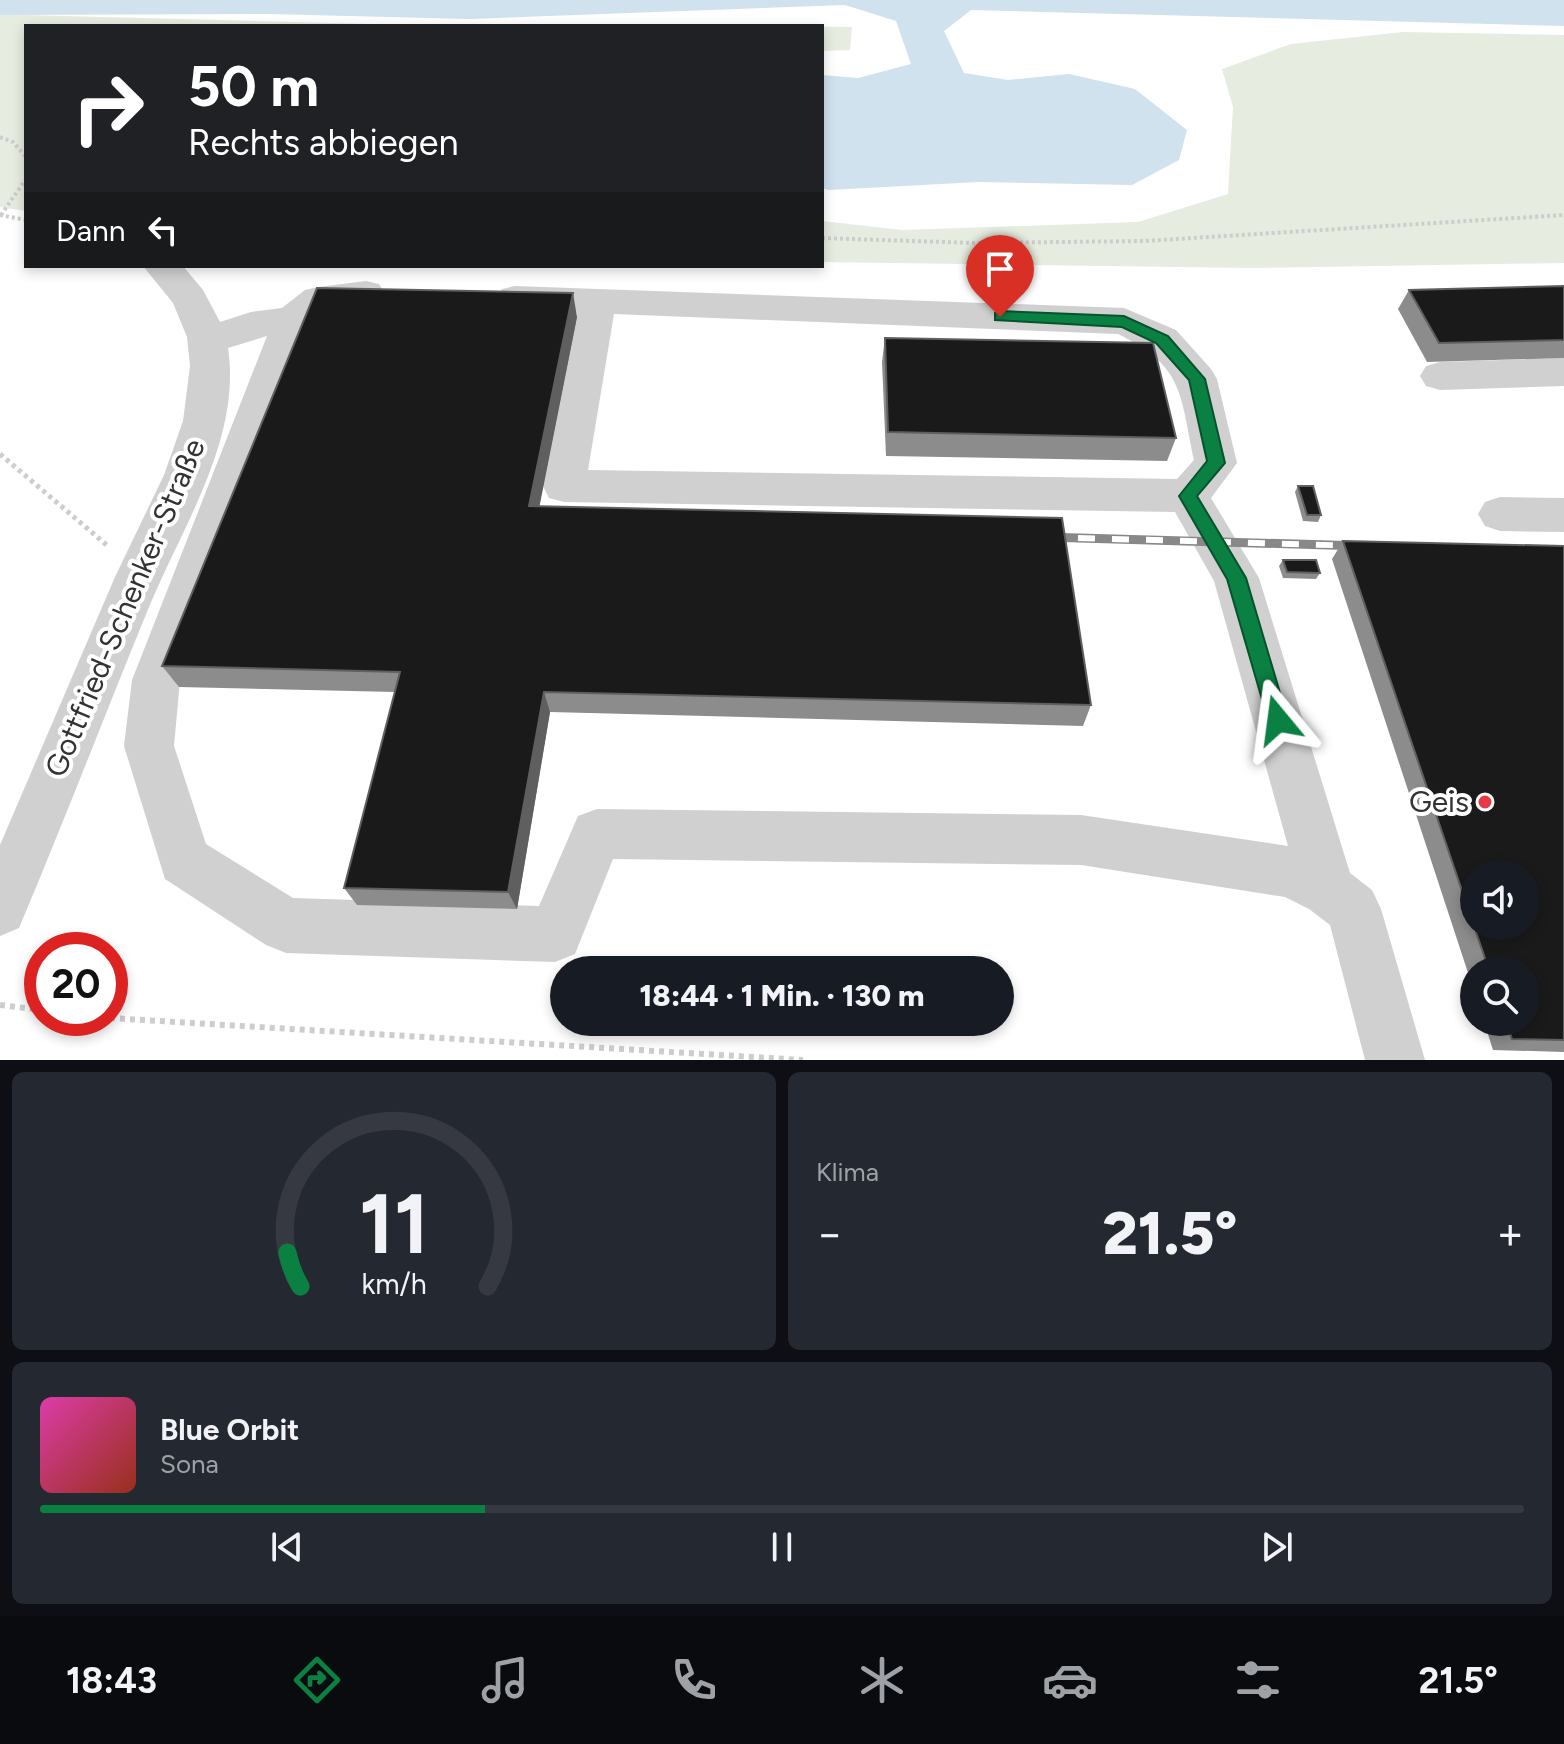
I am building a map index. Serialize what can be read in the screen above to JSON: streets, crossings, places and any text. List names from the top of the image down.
{
  "streets": {
    "street": ["Gottfried-Schenker-Straße"]
  },
  "places": ["Geis"],
  "page": {
    "turn": ["50 m", "Rechts abbiegen"],
    "then": "Dann",
    "limit": "20",
    "trip": "18:44 · 1 Min. · 130 m",
    "tile": "Klima",
    "heat": ["−", "21.5°", "+"],
    "song": ["Blue Orbit", "Sona"],
    "tabs": ["18:43", "21.5°"],
    "gauge": ["11", "km/h"]
  }
}
